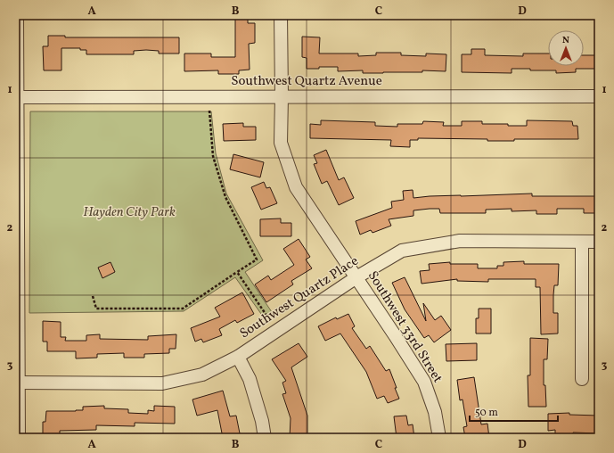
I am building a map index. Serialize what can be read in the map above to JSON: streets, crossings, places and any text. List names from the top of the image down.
{
  "streets": {
    "street": ["Southwest Quartz Avenue", "Southwest Quartz Place", "Southwest 33rd Street"]
  },
  "crossings": [
    ["Southwest Quartz Avenue", "Southwest 33rd Street"],
    ["Southwest Quartz Place", "Southwest 33rd Street"]
  ],
  "parks": ["Hayden City Park"],
  "scale_bar": "50 m",
  "north": "top",
  "grid": {
    "columns": [
      "A",
      "B",
      "C",
      "D"
    ],
    "rows": ["1", "2", "3"]
  }
}
